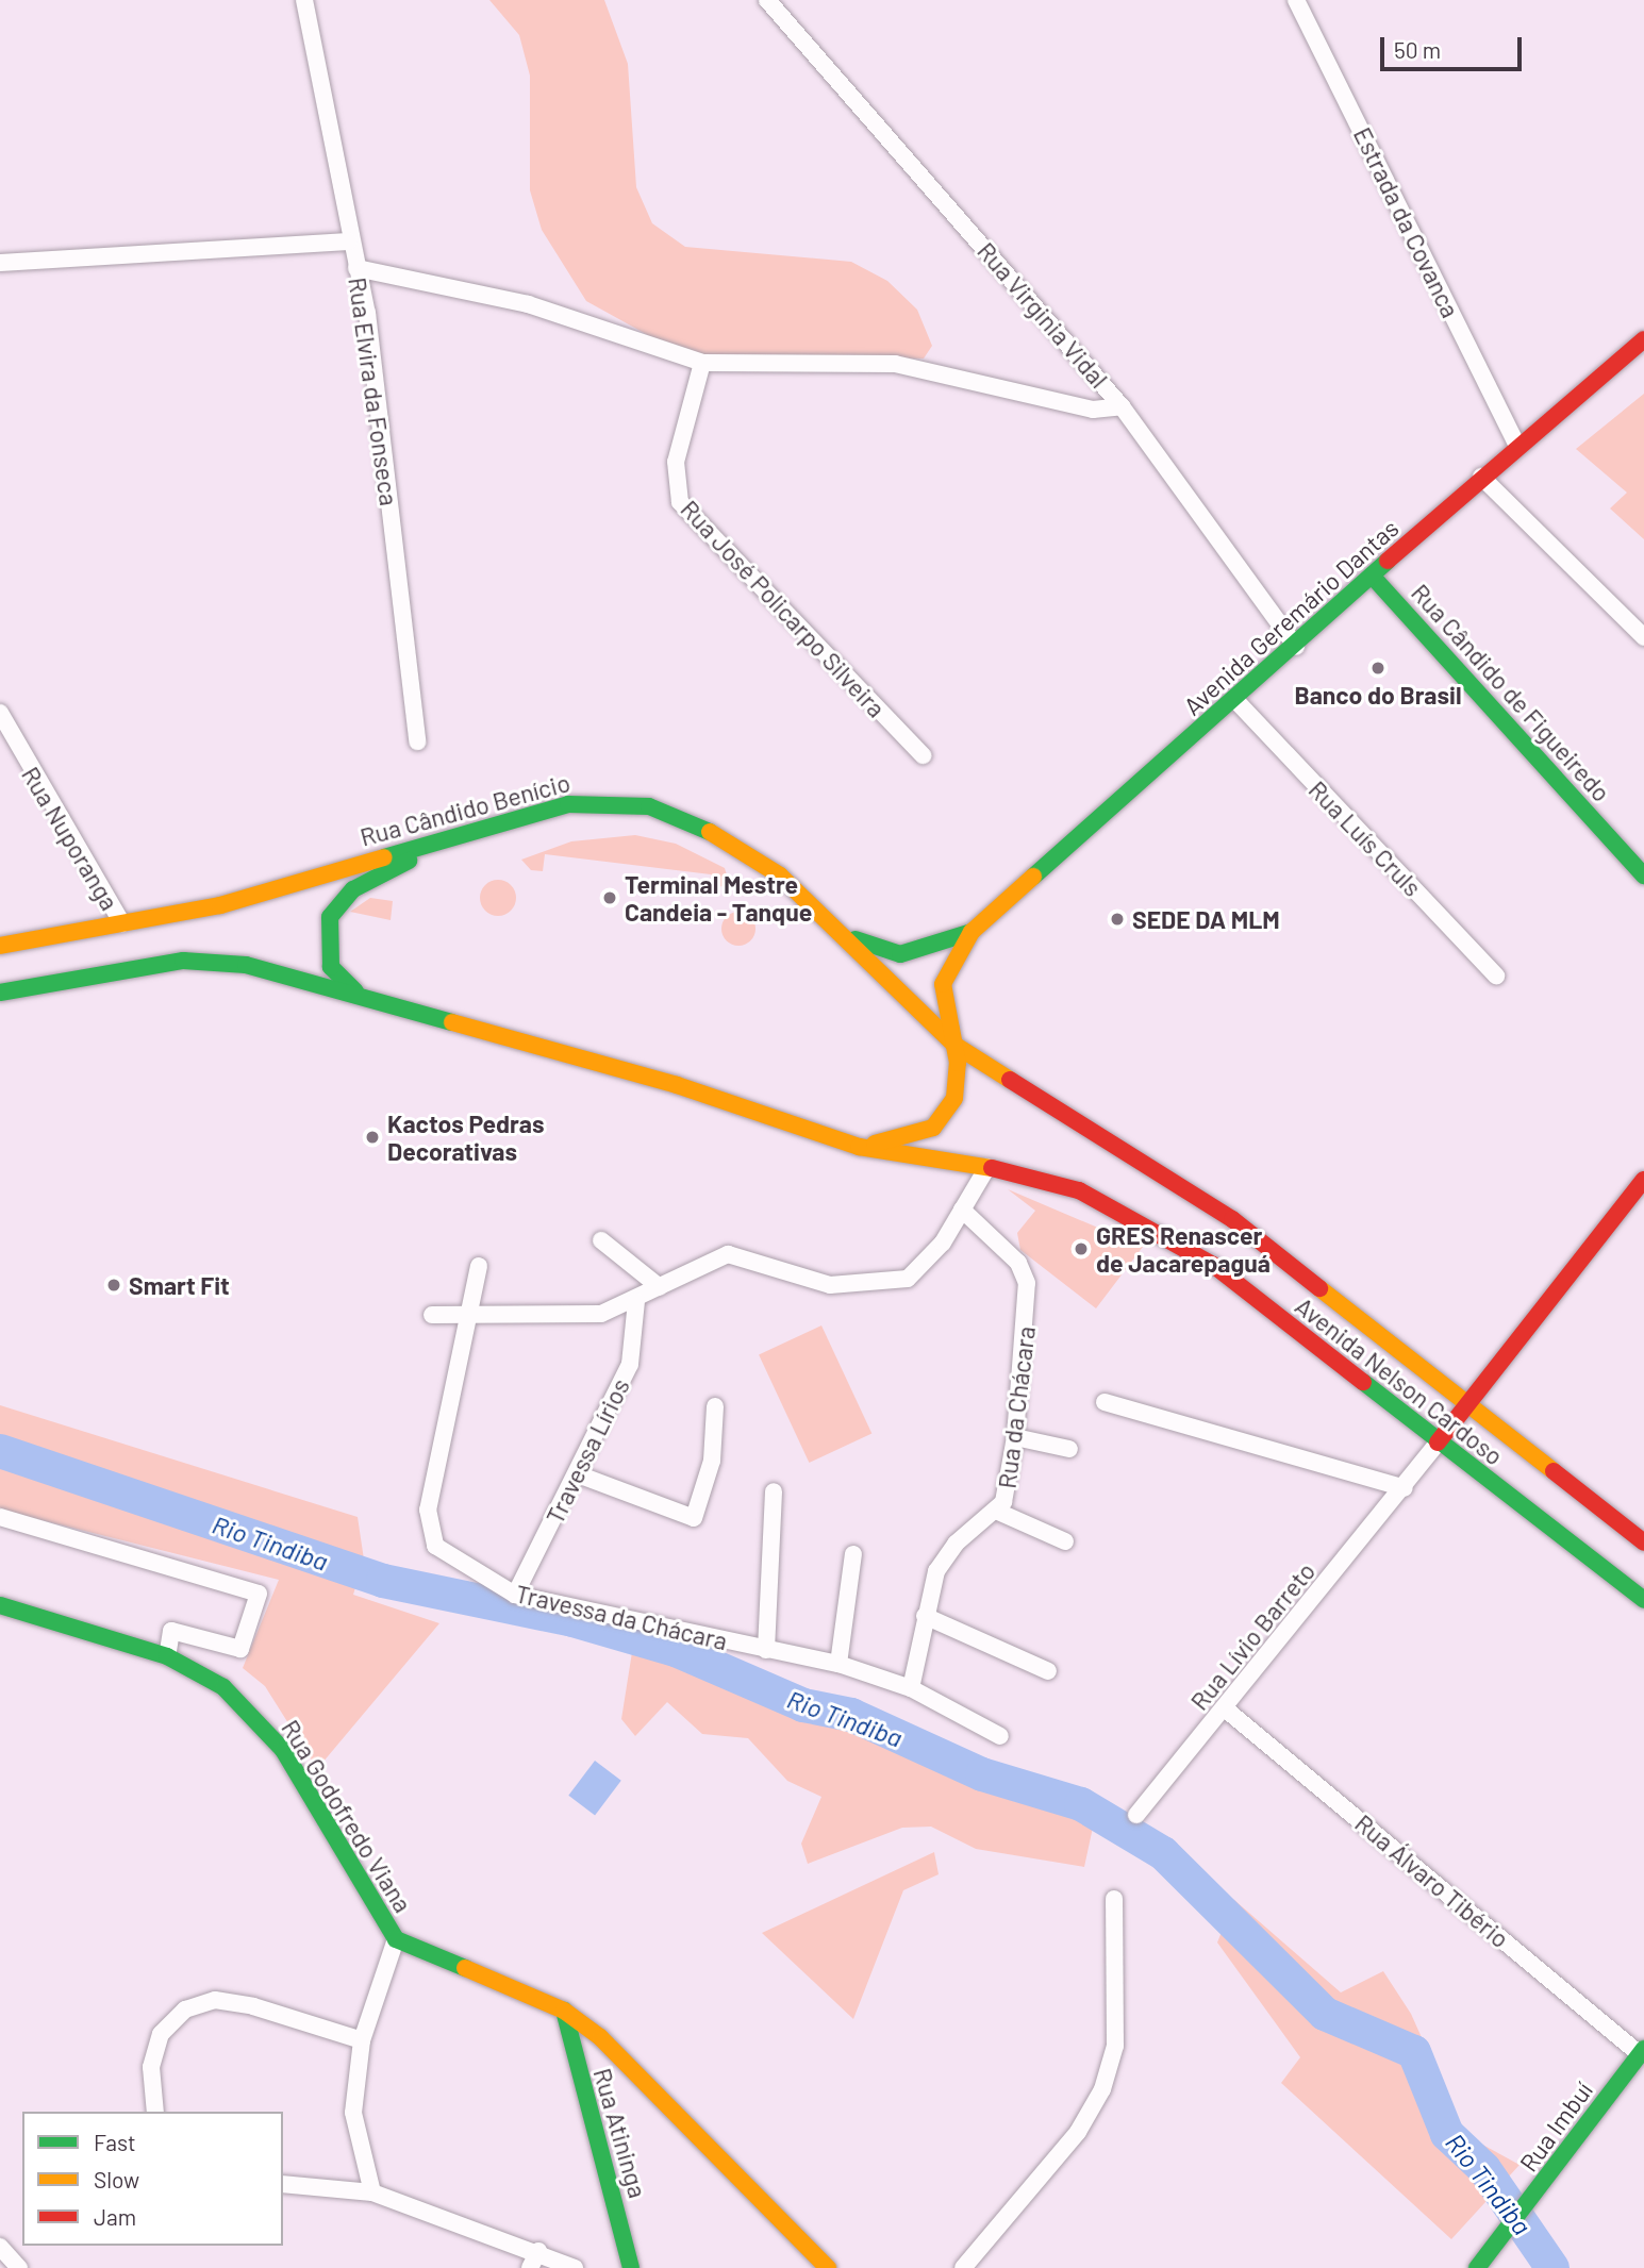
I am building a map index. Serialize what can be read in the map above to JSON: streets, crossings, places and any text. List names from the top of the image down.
{
  "streets": {
    "main road": [
      "Avenida Geremário Dantas",
      "Rua Cândido de Figueiredo",
      "Rua Cândido Benício",
      "Avenida Nelson Cardoso",
      "Rua Lívio Barreto",
      "Rua Godofredo Viana",
      "Rua Imbuí",
      "Rua Atininga"
    ],
    "street": [
      "Estrada da Covanca",
      "Rua Virginia Vidal",
      "Rua Elvira da Fonseca",
      "Rua José Policarpo Silveira",
      "Rua Nuporanga",
      "Rua Luís Cruls",
      "Rua da Chácara",
      "Travessa Lírios",
      "Travessa da Chácara",
      "Rua Álvaro Tibério"
    ]
  },
  "crossings": [
    ["Estrada da Covanca", "Avenida Geremário Dantas"],
    ["Rua Virginia Vidal", "Avenida Geremário Dantas"],
    ["Avenida Geremário Dantas", "Rua Cândido de Figueiredo"],
    ["Avenida Geremário Dantas", "Rua Cândido Benício"],
    ["Avenida Geremário Dantas", "Rua Luís Cruls"],
    ["Avenida Geremário Dantas", "Avenida Nelson Cardoso"],
    ["Rua Cândido Benício", "Rua Nuporanga"],
    ["Rua Cândido Benício", "Avenida Nelson Cardoso"],
    ["Avenida Nelson Cardoso", "Rua Lívio Barreto"],
    ["Rua da Chácara", "Travessa da Chácara"],
    ["Travessa Lírios", "Travessa da Chácara"],
    ["Rua Lívio Barreto", "Rua Álvaro Tibério"],
    ["Rua Godofredo Viana", "Rua Atininga"],
    ["Rua Álvaro Tibério", "Rua Imbuí"]
  ],
  "water": ["Rio Tindiba"],
  "places": [
    "Banco do Brasil",
    "Terminal Mestre Candeia - Tanque",
    "SEDE DA MLM",
    "Kactos Pedras Decorativas",
    "GRES Renascer de Jacarepaguá",
    "Smart Fit"
  ],
  "legend": ["Fast", "Slow", "Jam"],
  "scale_bar": "50 m"
}
